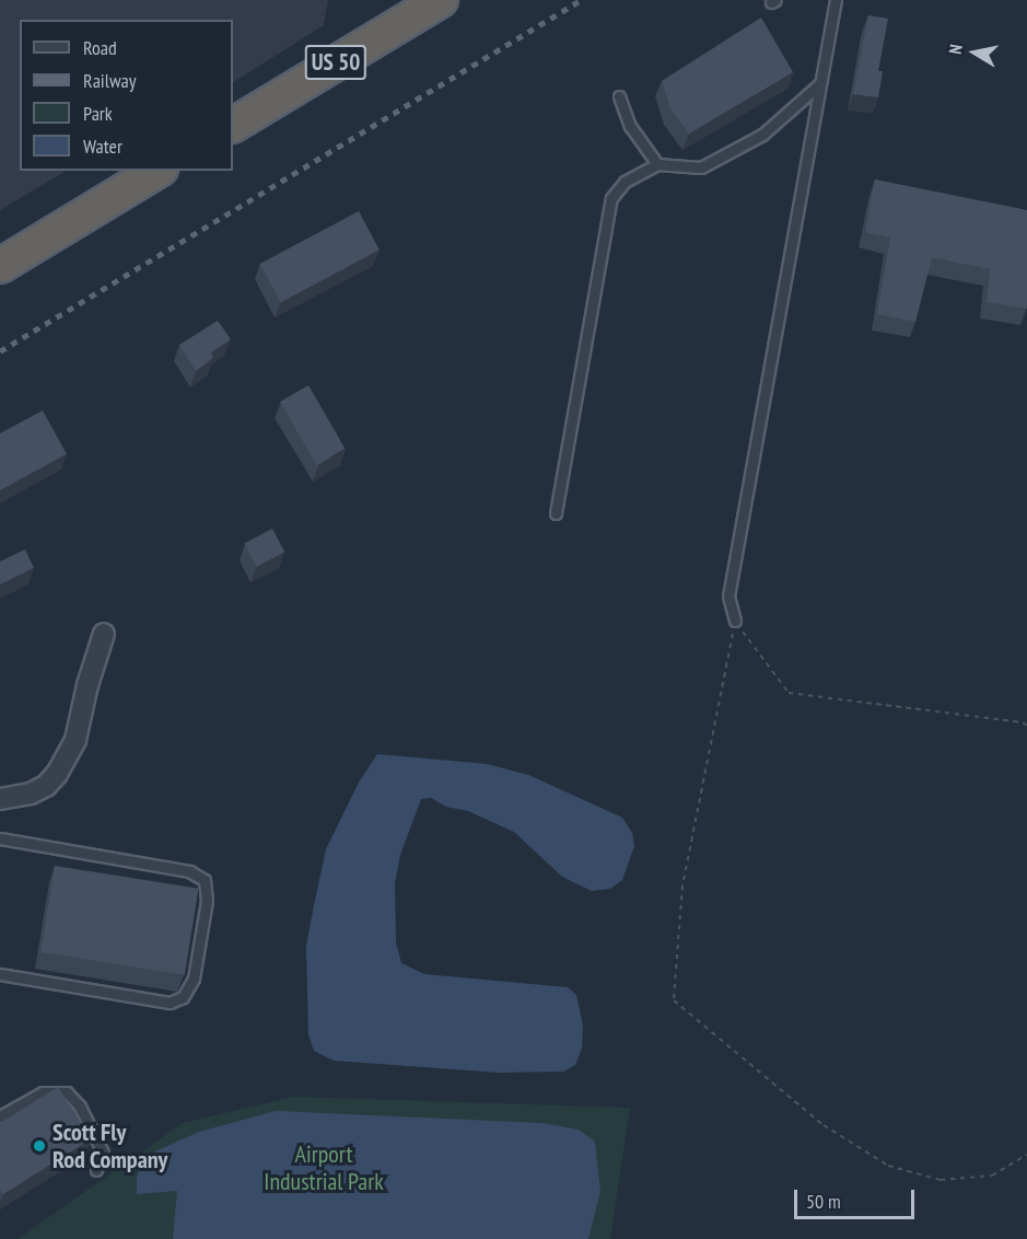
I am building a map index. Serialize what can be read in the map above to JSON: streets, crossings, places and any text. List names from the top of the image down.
{
  "streets": {
    "highway": ["US 50"]
  },
  "parks": ["Airport Industrial Park"],
  "places": ["Scott Fly Rod Company"],
  "legend": [
    "Road",
    "Railway",
    "Park",
    "Water"
  ],
  "scale_bar": "50 m",
  "north": "left"
}
